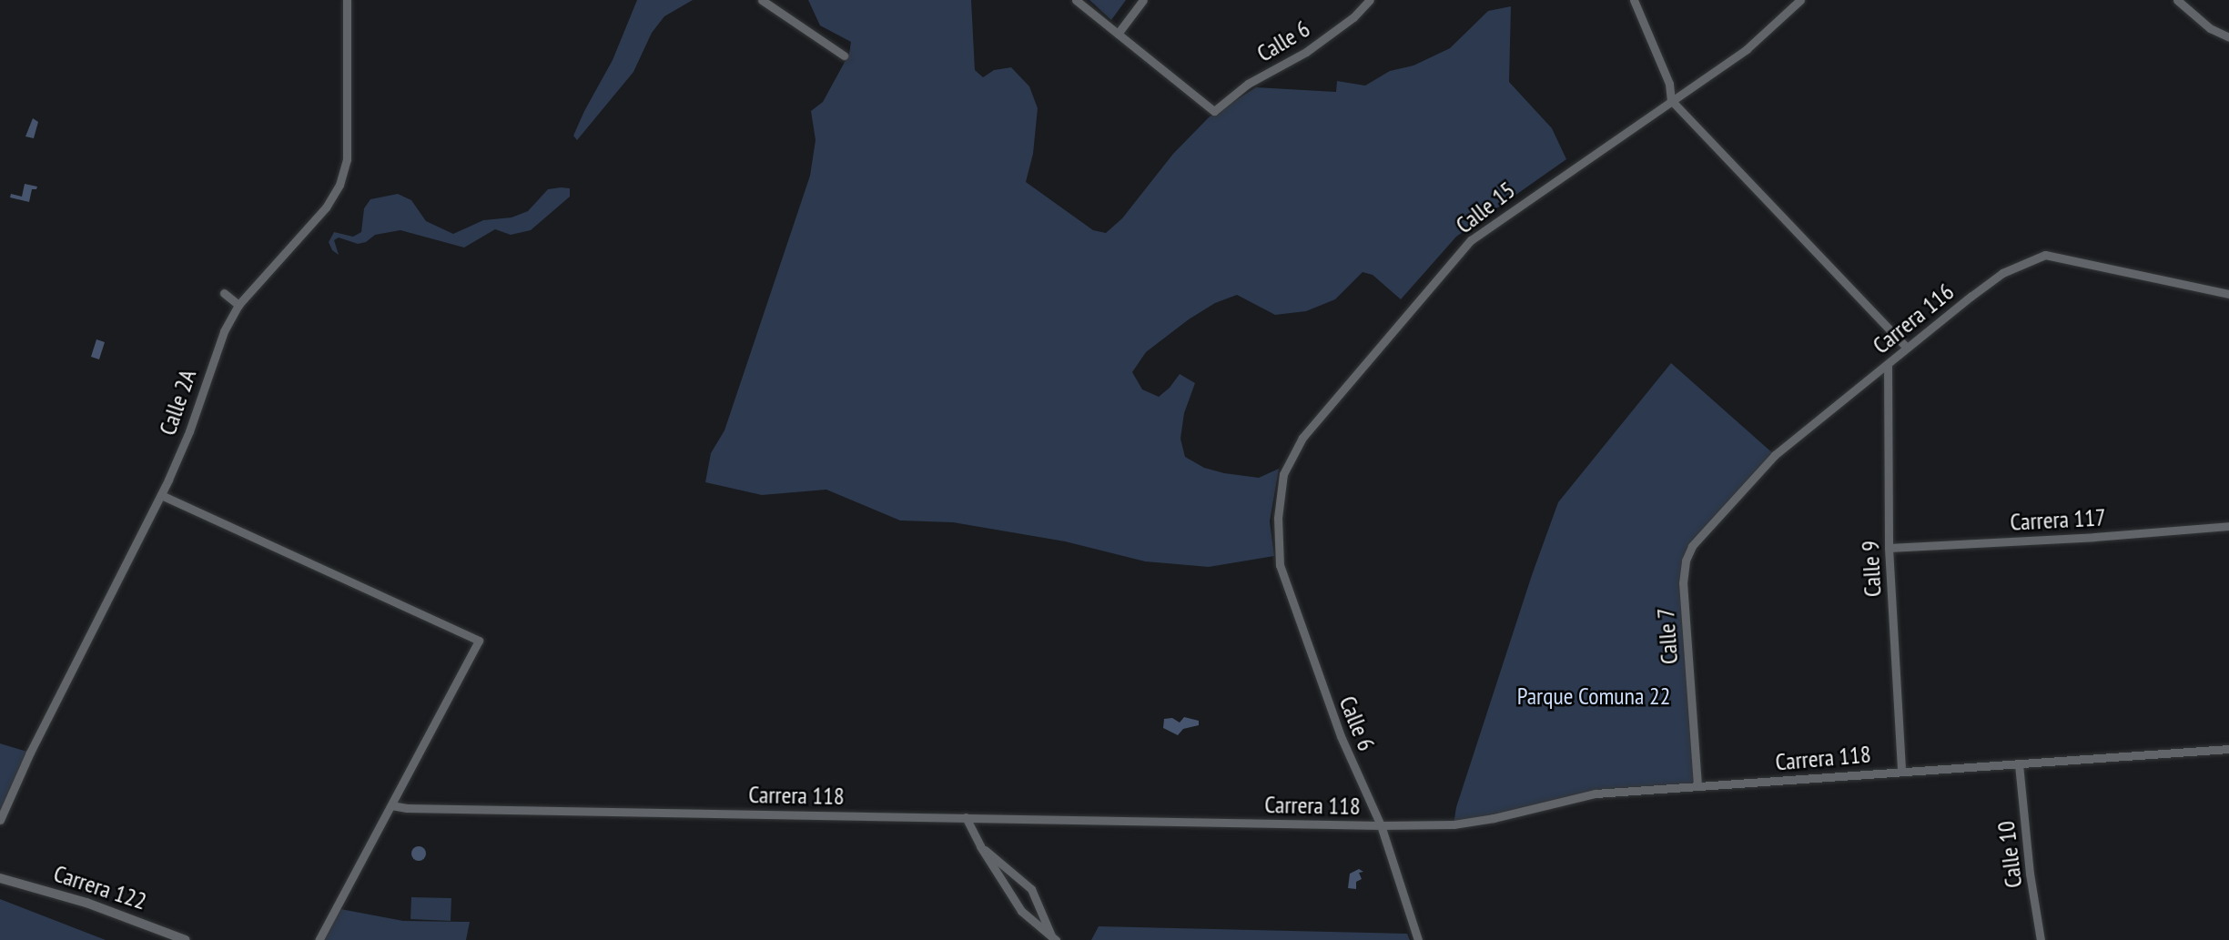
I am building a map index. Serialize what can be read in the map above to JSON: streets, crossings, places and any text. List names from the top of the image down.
{
  "streets": {
    "street": [
      "Calle 6",
      "Calle 15",
      "Carrera 116",
      "Calle 2A",
      "Carrera 117",
      "Calle 9",
      "Calle 7",
      "Carrera 118",
      "Calle 10",
      "Carrera 122"
    ]
  },
  "crossings": [
    ["Calle 6", "Calle 15"],
    ["Calle 6", "Carrera 118"],
    ["Carrera 116", "Calle 9"],
    ["Carrera 116", "Calle 7"],
    ["Carrera 117", "Calle 9"],
    ["Calle 9", "Carrera 118"],
    ["Calle 7", "Carrera 118"],
    ["Carrera 118", "Calle 10"]
  ],
  "parks": ["Parque Comuna 22"]
}
